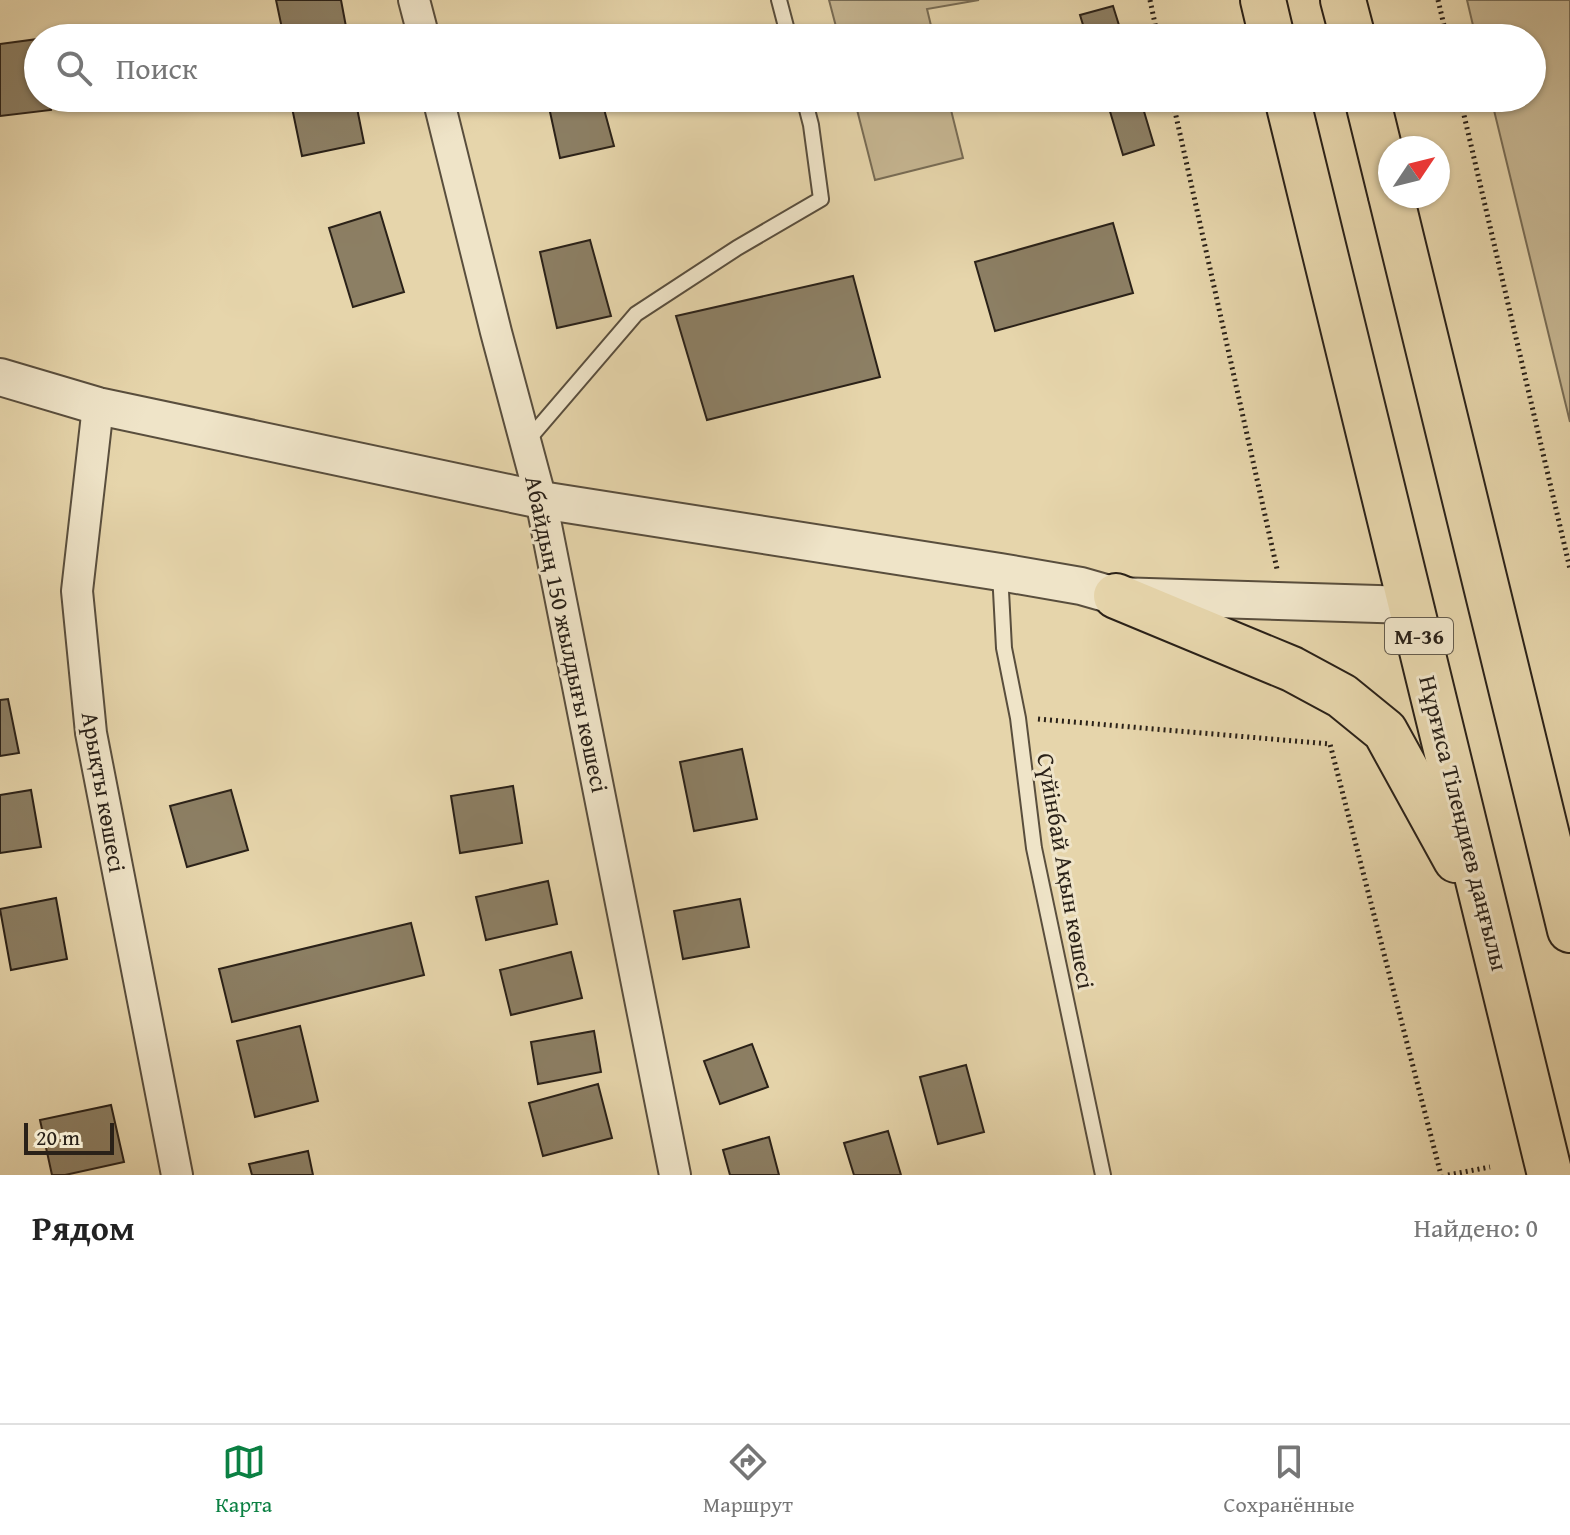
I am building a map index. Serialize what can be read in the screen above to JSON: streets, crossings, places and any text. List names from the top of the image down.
{
  "streets": {
    "main road": ["M-36", "Нұрғиса Тілендиев даңғылы"],
    "street": ["Абайдың 150 жылдығы көшесі", "Арықты көшесі"],
    "lane": ["Сүйінбай Ақын көшесі"]
  },
  "scale_bar": "20 m",
  "north": "top right",
  "page": {
    "search": "Поиск",
    "scale": "20 m",
    "heading": ["Рядом", "Найдено: 0"],
    "nav": ["Карта", "Маршрут", "Сохранённые"]
  }
}
